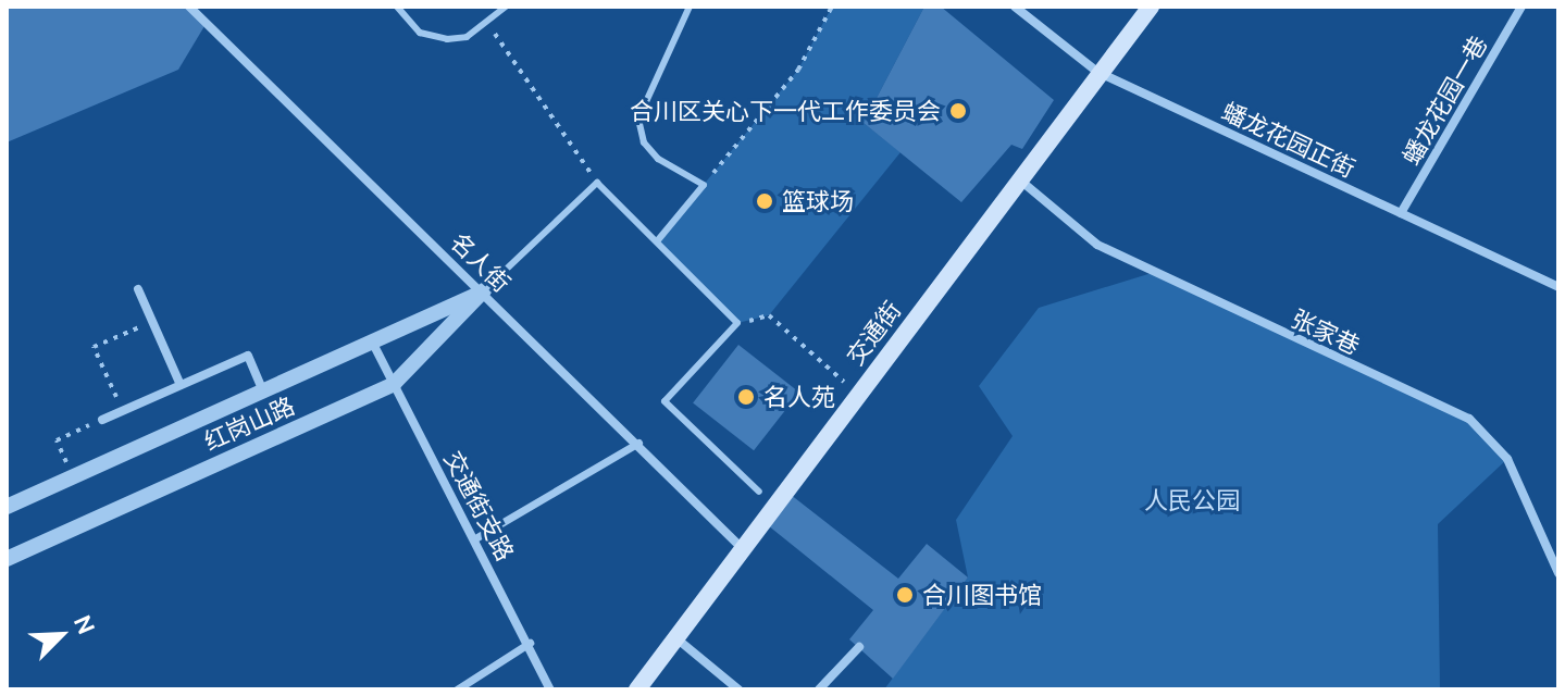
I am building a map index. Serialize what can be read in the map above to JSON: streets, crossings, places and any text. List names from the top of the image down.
{
  "streets": {
    "main road": ["交通街"],
    "street": [
      "蟠龙花园一巷",
      "蟠龙花园正街",
      "名人街",
      "张家巷",
      "红岗山路",
      "交通街支路"
    ]
  },
  "crossings": [
    ["蟠龙花园一巷", "蟠龙花园正街"],
    ["蟠龙花园正街", "交通街"],
    ["名人街", "交通街"],
    ["名人街", "红岗山路"],
    ["张家巷", "交通街"],
    ["红岗山路", "交通街支路"]
  ],
  "parks": ["人民公园"],
  "places": [
    "合川区关心下一代工作委员会",
    "篮球场",
    "名人苑",
    "合川图书馆"
  ],
  "north": "top right"
}
